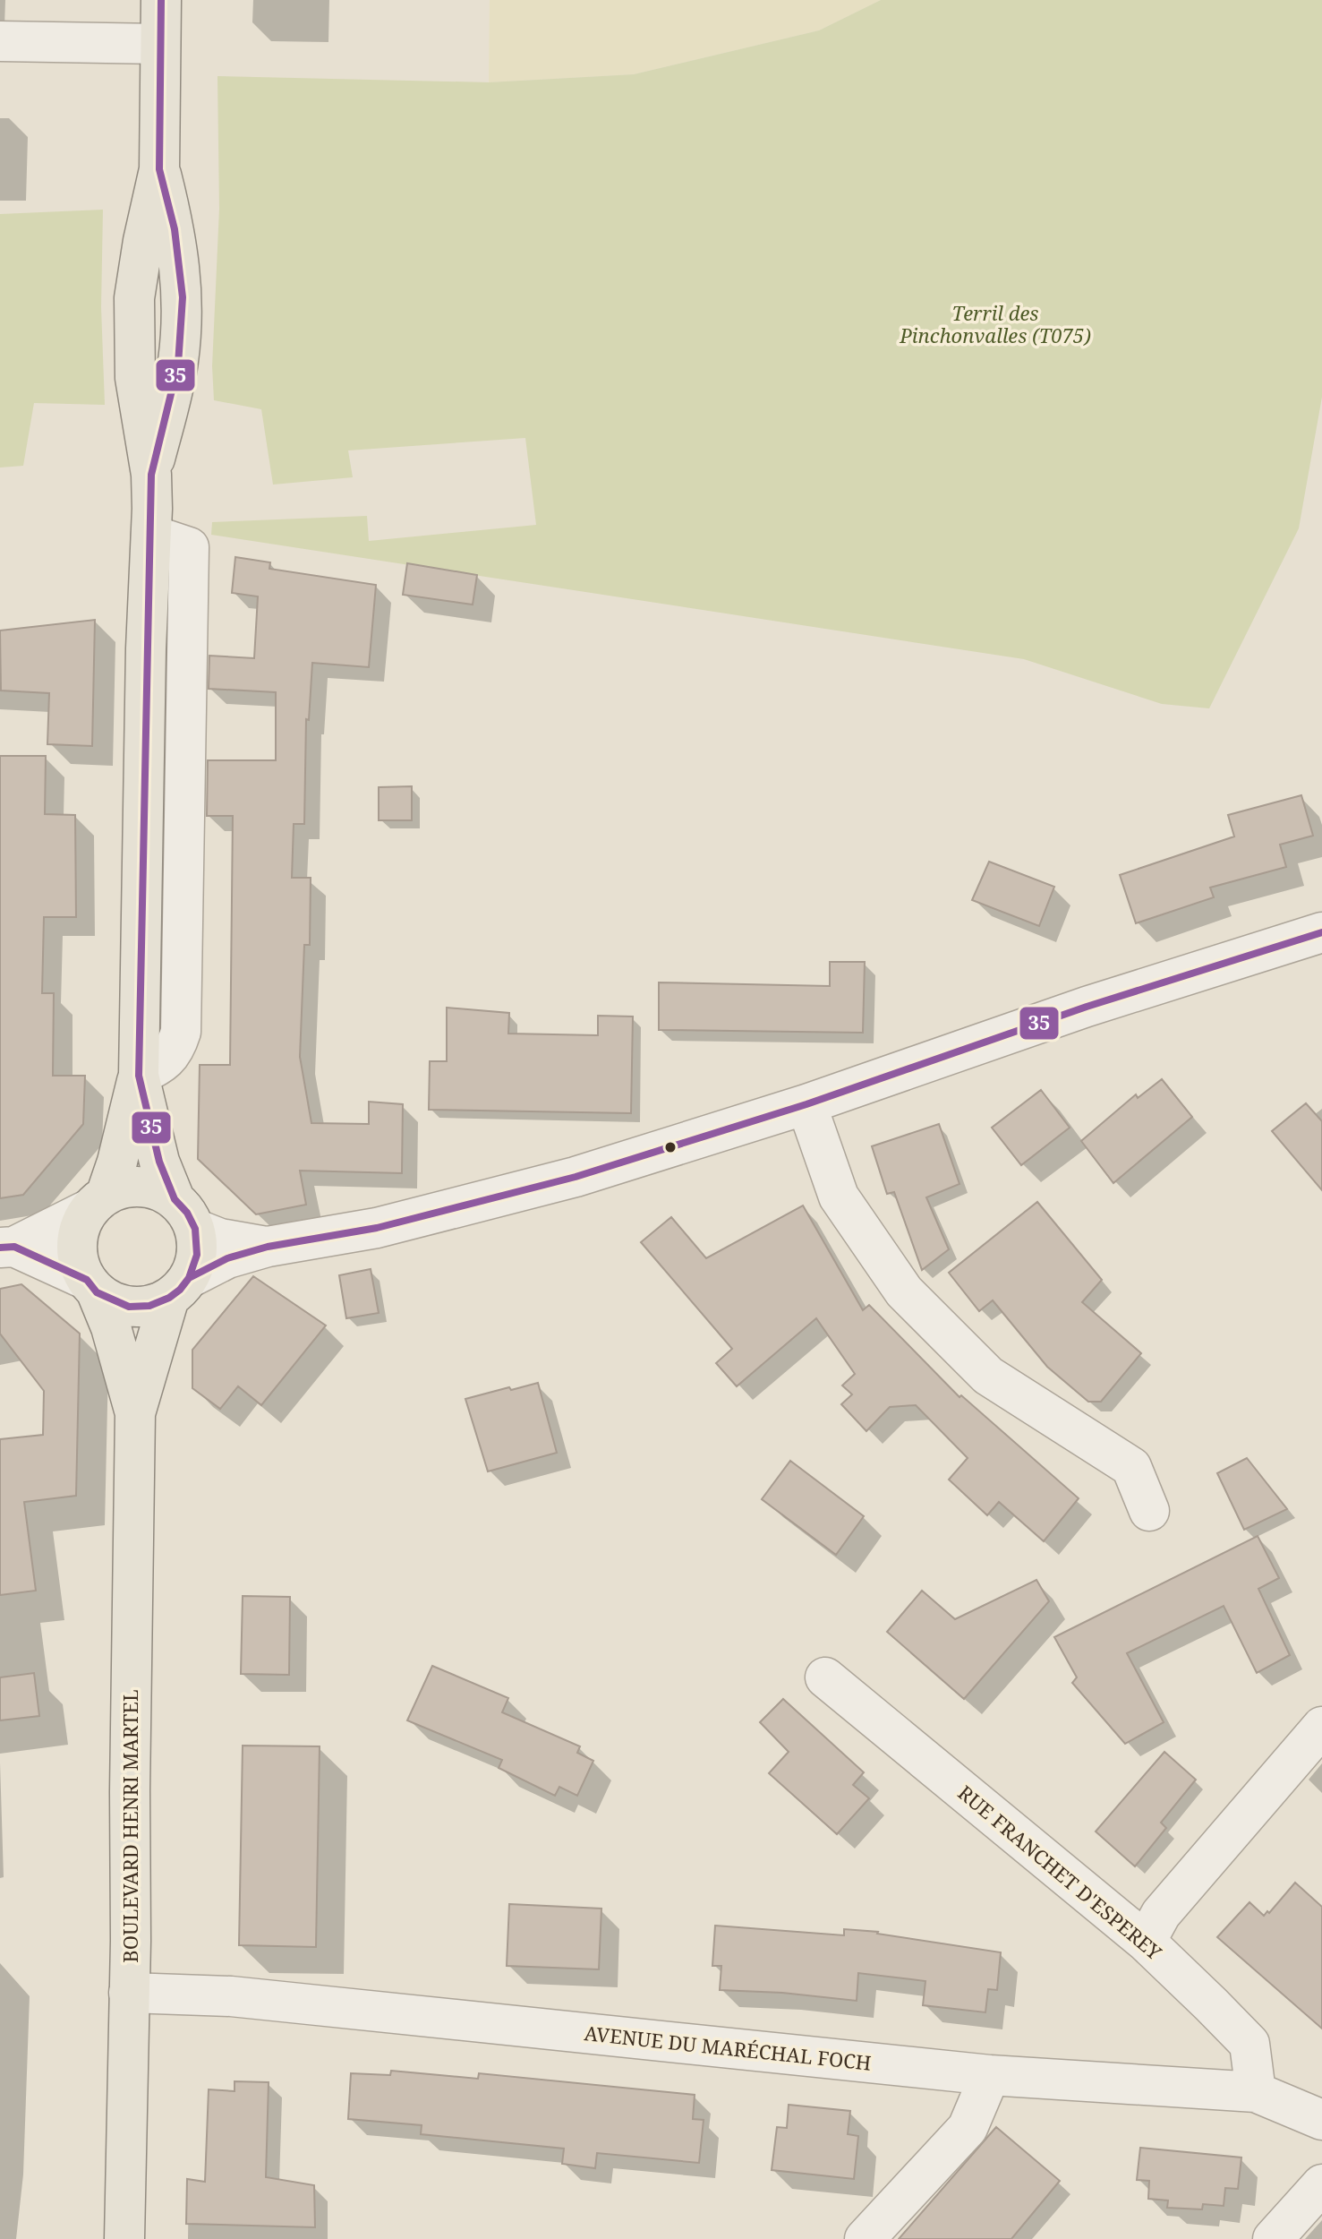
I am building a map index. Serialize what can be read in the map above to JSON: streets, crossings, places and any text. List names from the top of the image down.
{
  "streets": {
    "main road": ["BOULEVARD HENRI MARTEL"],
    "street": ["RUE FRANCHET D'ESPEREY", "AVENUE DU MARÉCHAL FOCH"]
  },
  "crossings": [
    ["BOULEVARD HENRI MARTEL", "AVENUE DU MARÉCHAL FOCH"],
    ["RUE FRANCHET D'ESPEREY", "AVENUE DU MARÉCHAL FOCH"]
  ],
  "parks": ["Terril des Pinchonvalles (T075)"],
  "lines": ["transit line 35"]
}
